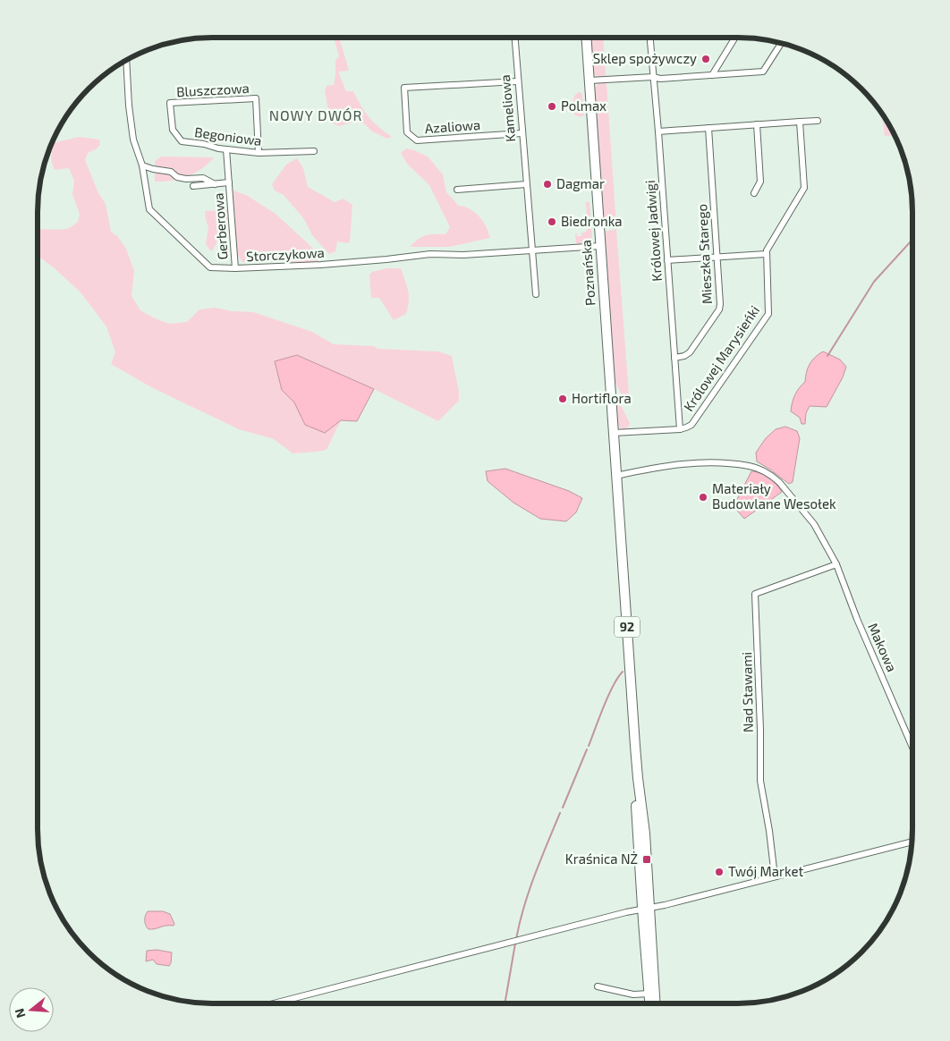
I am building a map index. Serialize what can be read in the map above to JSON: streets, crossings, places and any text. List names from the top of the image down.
{
  "streets": {
    "main road": ["Poznańska", "92"],
    "street": [
      "Bluszczowa",
      "Kameliowa",
      "Azaliowa",
      "Begoniowa",
      "Gerberowa",
      "Królowej Jadwigi",
      "Mieszka Starego",
      "Storczykowa",
      "Królowej Marysieńki",
      "Makowa",
      "Nad Stawami"
    ]
  },
  "crossings": [
    ["Bluszczowa", "Begoniowa"],
    ["Kameliowa", "Azaliowa"],
    ["Kameliowa", "Storczykowa"],
    ["Begoniowa", "Gerberowa"],
    ["Gerberowa", "Storczykowa"],
    ["Królowej Jadwigi", "Mieszka Starego"],
    ["Królowej Jadwigi", "Królowej Marysieńki"],
    ["Storczykowa", "Poznańska"],
    ["Poznańska", "92"],
    ["92", "Makowa"],
    ["Makowa", "Nad Stawami"]
  ],
  "districts": ["NOWY DWÓR"],
  "places": {
    "other": [
      "Sklep spożywczy",
      "Polmax",
      "Dagmar",
      "Biedronka",
      "Hortiflora",
      "Materiały Budowlane Wesołek",
      "Twój Market"
    ],
    "transit": ["Kraśnica NŻ"]
  },
  "north": "left"
}
